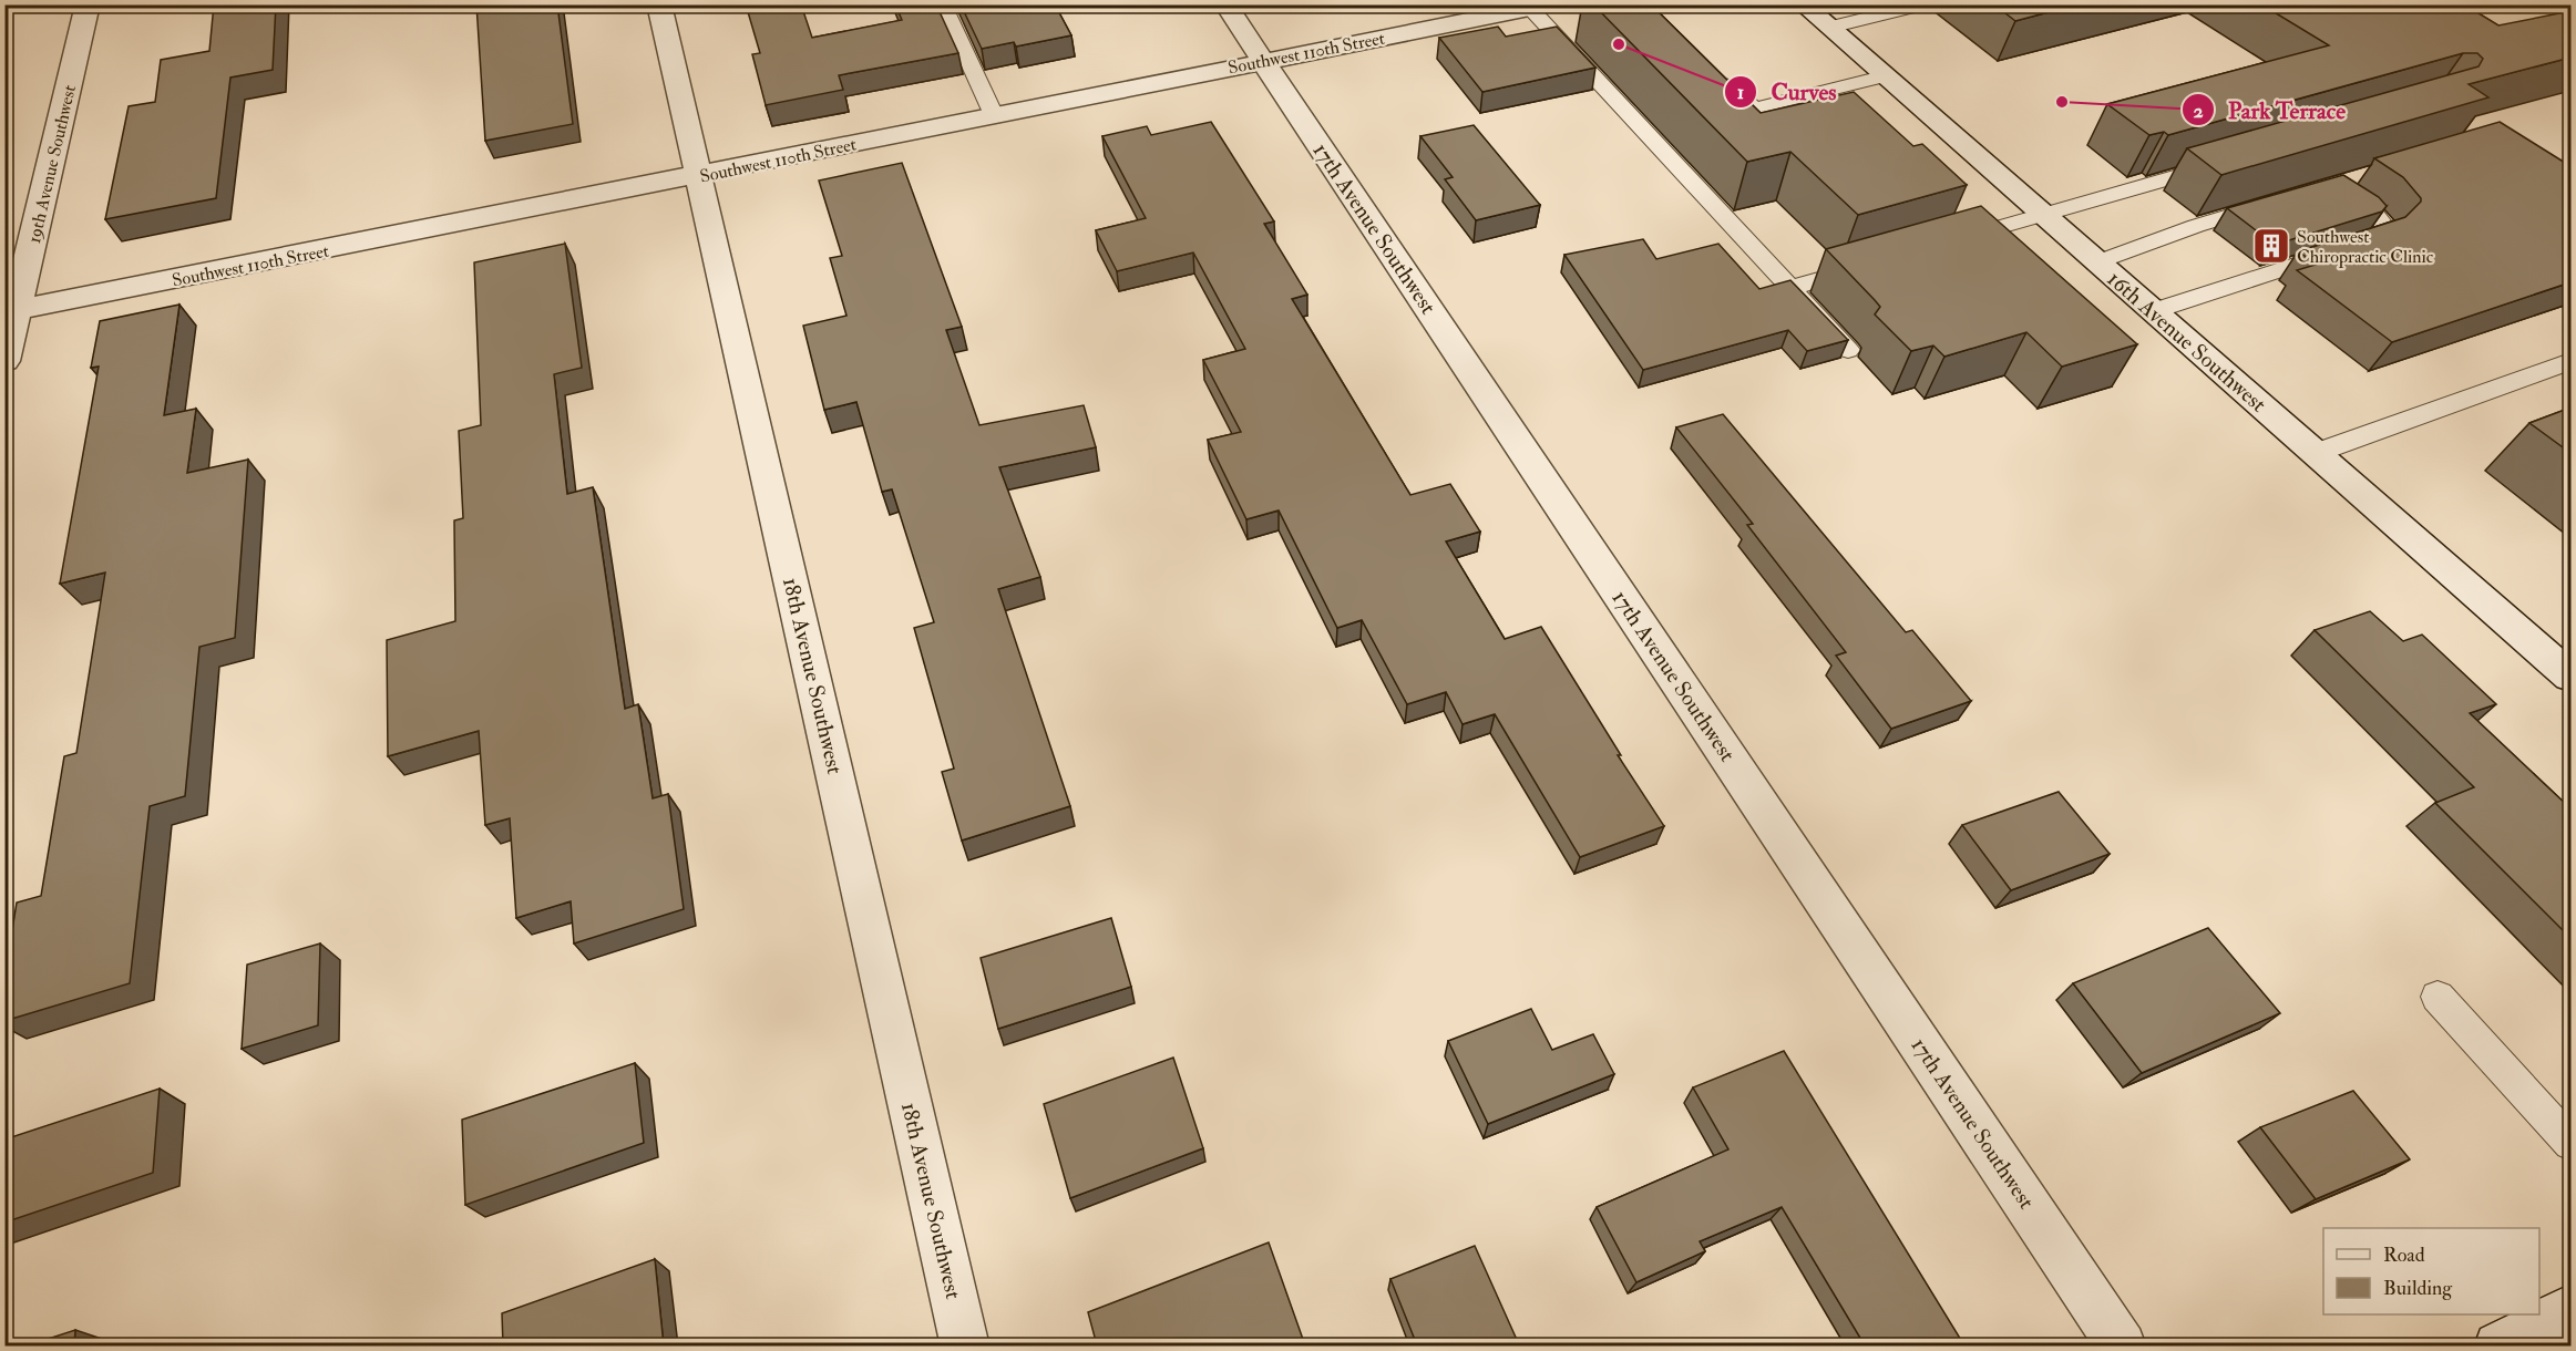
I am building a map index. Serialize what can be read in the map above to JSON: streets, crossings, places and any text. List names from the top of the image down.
{
  "streets": {
    "street": [
      "Southwest 110th Street",
      "19th Avenue Southwest",
      "17th Avenue Southwest",
      "16th Avenue Southwest",
      "18th Avenue Southwest"
    ]
  },
  "crossings": [
    ["Southwest 110th Street", "19th Avenue Southwest"],
    ["Southwest 110th Street", "17th Avenue Southwest"],
    ["Southwest 110th Street", "18th Avenue Southwest"]
  ],
  "places": {
    "other": ["Curves", "Park Terrace"],
    "building": ["Southwest Chiropractic Clinic"]
  },
  "legend": ["Road", "Building"]
}
